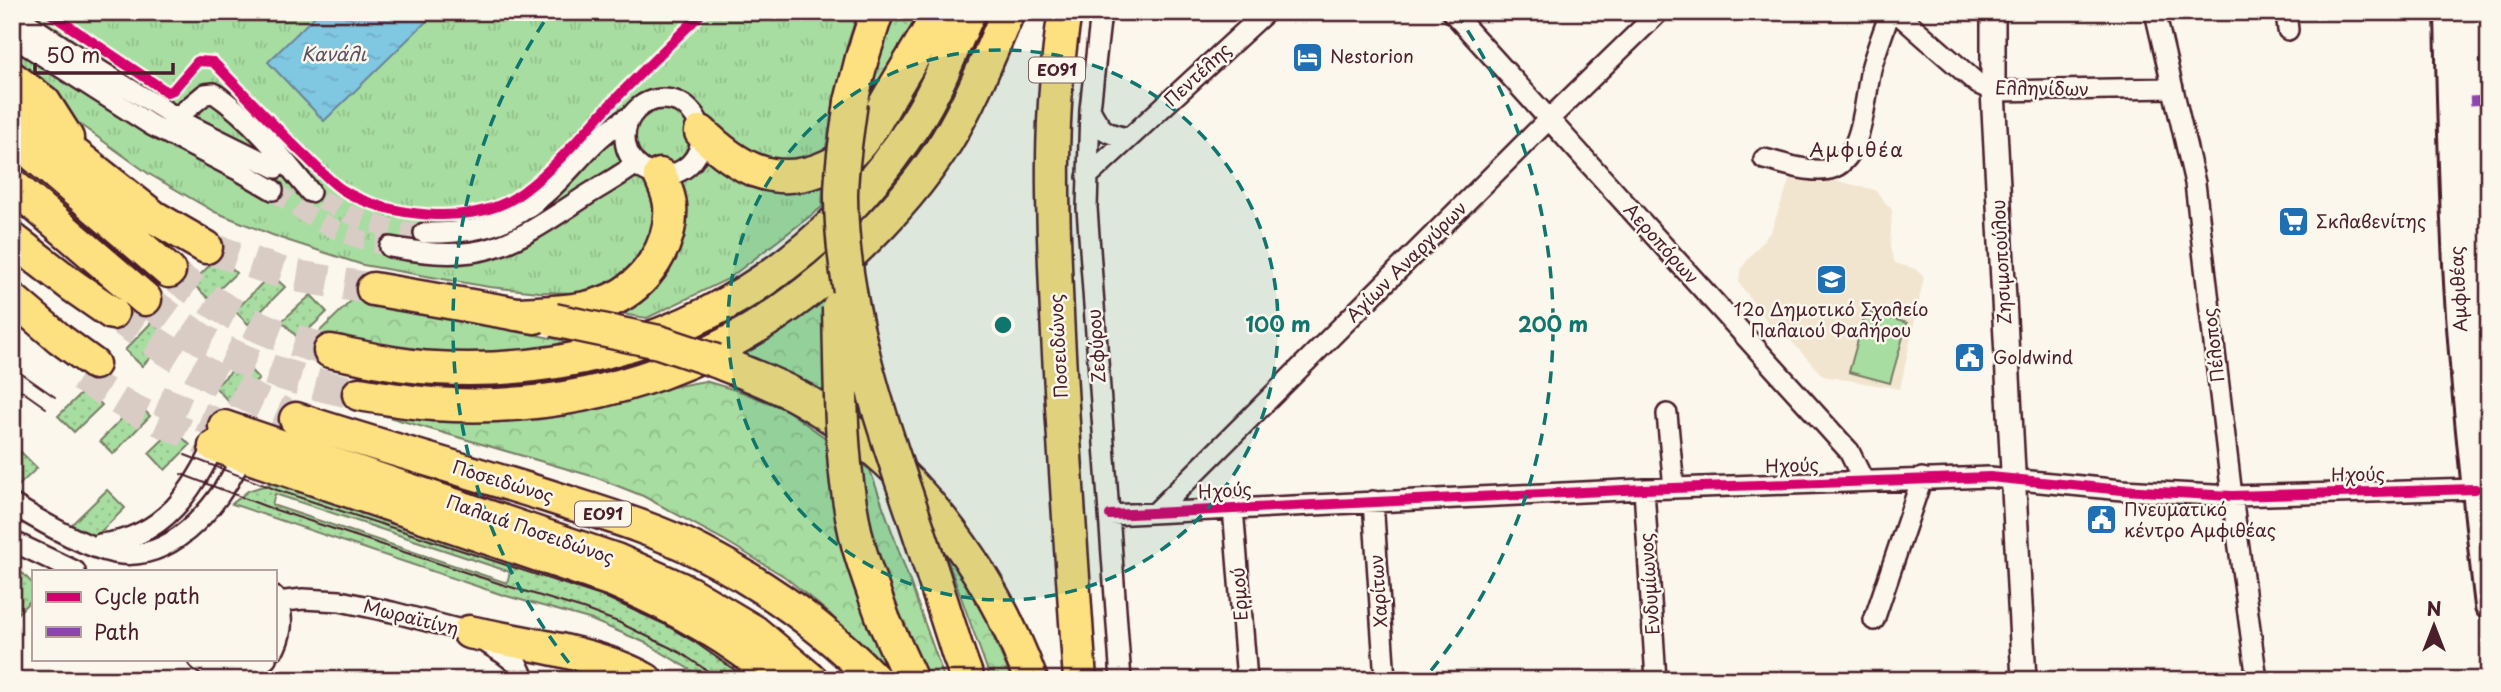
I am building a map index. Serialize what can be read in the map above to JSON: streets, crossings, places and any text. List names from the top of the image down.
{
  "streets": {
    "highway": ["ΕΟ91", "Ποσειδώνος"],
    "main road": ["Αμφιθέας", "Παλαιά Ποσειδώνος"],
    "street": [
      "Πεντέλης",
      "Ελληνίδων",
      "Αεροπόρων",
      "Αγίων Αναργύρων",
      "Ζησιμοπούλου",
      "Πέλοπος",
      "Ζεφύρου",
      "Ηχούς",
      "Ενδυμίωνος",
      "Χαρίτων",
      "Ερμού",
      "Μωραϊτίνη"
    ]
  },
  "crossings": [
    ["Πεντέλης", "Ζεφύρου"],
    ["Ελληνίδων", "Ζησιμοπούλου"],
    ["Ελληνίδων", "Πέλοπος"],
    ["Αεροπόρων", "Αγίων Αναργύρων"],
    ["Αεροπόρων", "Ηχούς"],
    ["Αγίων Αναργύρων", "Ηχούς"],
    ["Ζησιμοπούλου", "Ηχούς"],
    ["Αμφιθέας", "Ηχούς"],
    ["Πέλοπος", "Ηχούς"],
    ["Ζεφύρου", "Ηχούς"],
    ["Ηχούς", "Ενδυμίωνος"],
    ["Ηχούς", "Χαρίτων"],
    ["Ηχούς", "Ερμού"]
  ],
  "districts": ["Αμφιθέα"],
  "water": ["Κανάλι"],
  "places": {
    "hotel": ["Nestorion"],
    "supermarket": ["Σκλαβενίτης"],
    "school or university": ["12ο Δημοτικό Σχολείο Παλαιού Φαλήρου"],
    "public building": ["Goldwind", "Πνευματικό κέντρο Αμφιθέας"]
  },
  "legend": ["Cycle path", "Path"],
  "scale_bar": "50 m",
  "north": "top",
  "rings": ["100 m", "200 m"]
}
